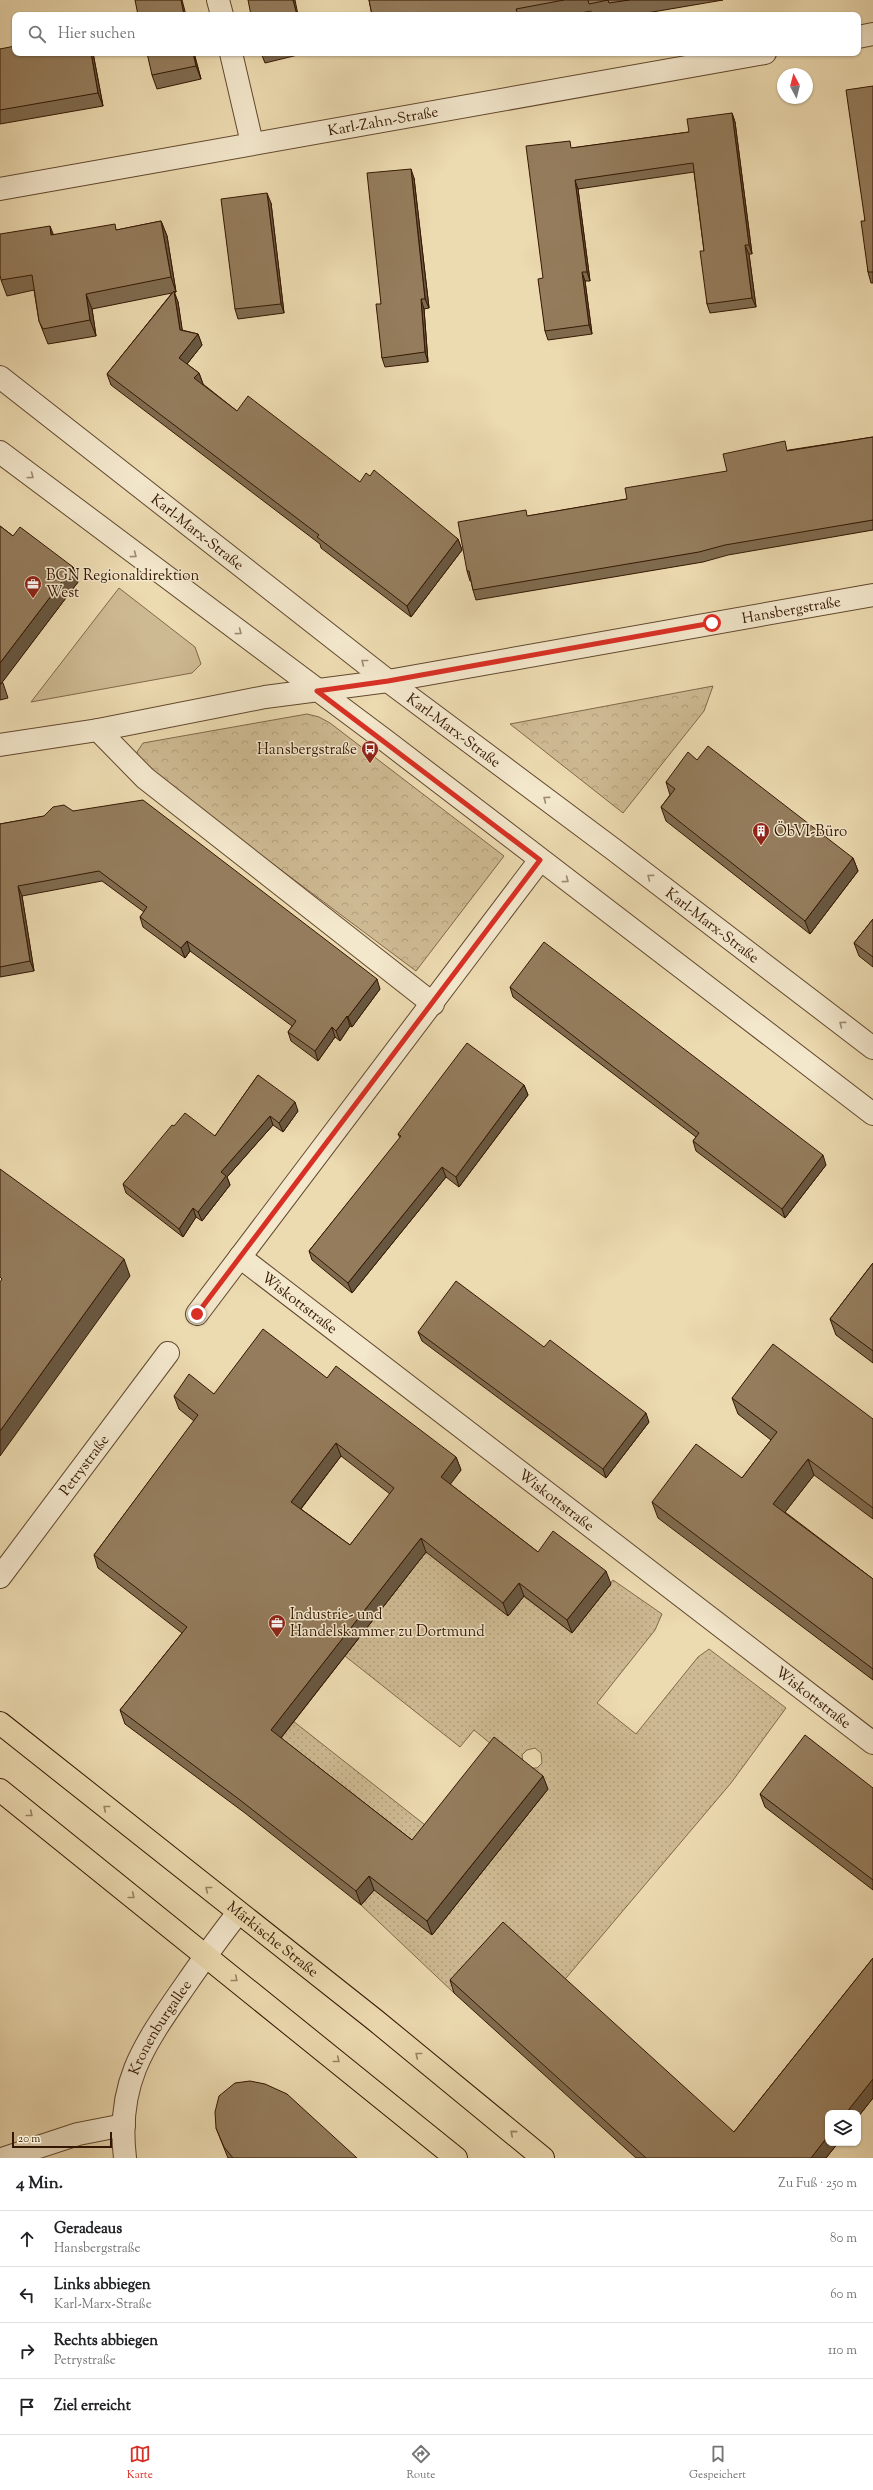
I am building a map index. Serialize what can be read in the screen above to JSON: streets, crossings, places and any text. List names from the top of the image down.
{
  "streets": {
    "main road": ["Märkische Straße"],
    "street": [
      "Karl-Zahn-Straße",
      "Karl-Marx-Straße",
      "Hansbergstraße",
      "Wiskottstraße",
      "Petrystraße",
      "Kronenburgallee"
    ]
  },
  "crossings": [
    ["Karl-Marx-Straße", "Hansbergstraße"],
    ["Märkische Straße", "Kronenburgallee"]
  ],
  "places": {
    "office": ["BGN Regionaldirektion West", "Industrie- und Handelskammer zu Dortmund"],
    "bus stop": ["Hansbergstraße"],
    "building": ["ÖbVI-Büro"]
  },
  "scale_bar": "20 m",
  "north": "top",
  "page": {
    "search": "Hier suchen",
    "scale": "20 m",
    "heading": ["4 Min.", "Zu Fuß · 250 m"],
    "list": [
      ["Geradeaus", "Hansbergstraße", "80 m"],
      ["Links abbiegen", "Karl-Marx-Straße", "60 m"],
      ["Rechts abbiegen", "Petrystraße", "110 m"],
      "Ziel erreicht"
    ],
    "nav": ["Karte", "Route", "Gespeichert"]
  }
}
